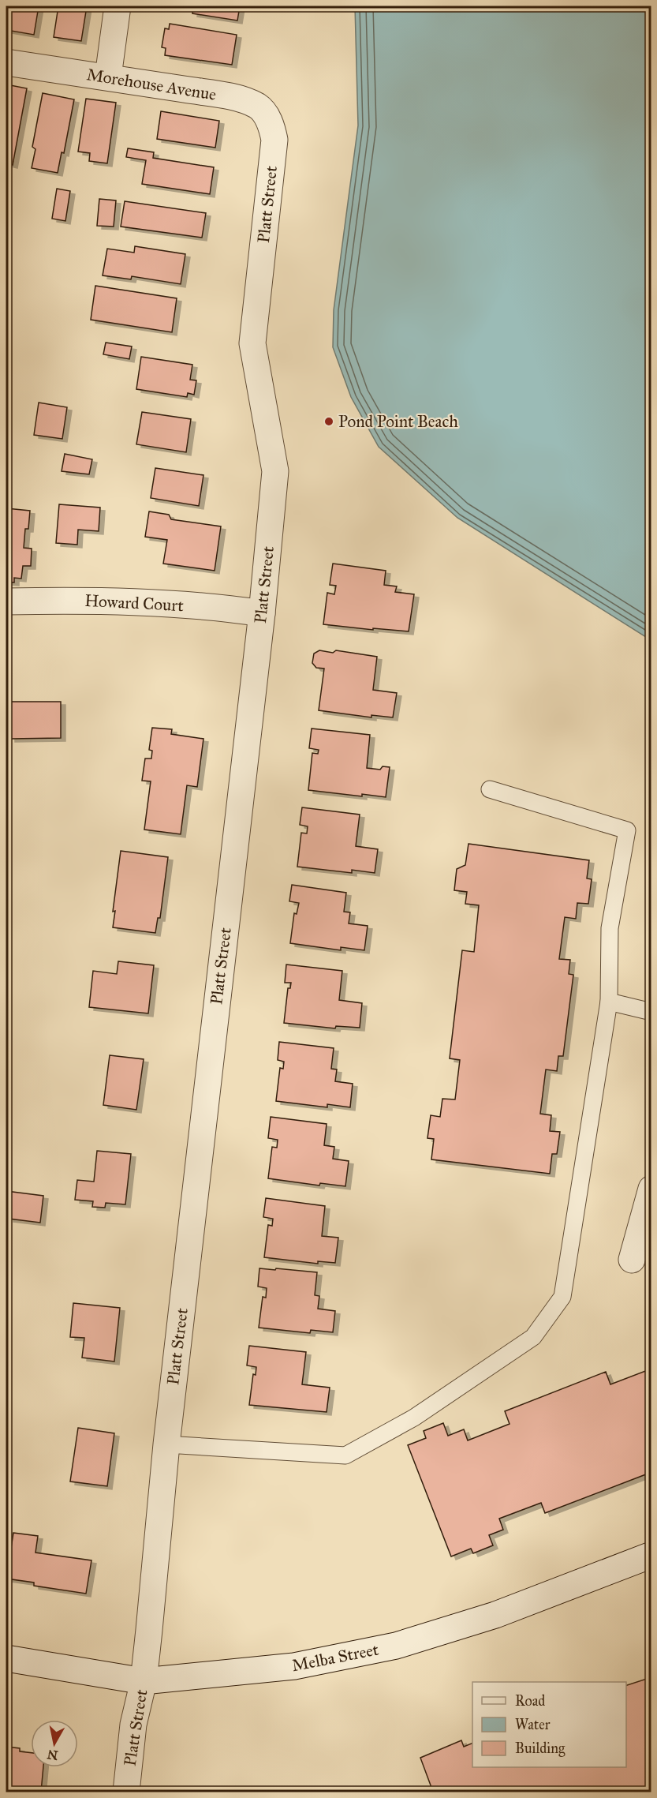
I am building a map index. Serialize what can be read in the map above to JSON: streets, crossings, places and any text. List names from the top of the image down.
{
  "streets": {
    "street": [
      "Morehouse Avenue",
      "Platt Street",
      "Howard Court",
      "Melba Street"
    ]
  },
  "crossings": [
    ["Morehouse Avenue", "Platt Street"],
    ["Platt Street", "Howard Court"],
    ["Platt Street", "Melba Street"]
  ],
  "places": ["Pond Point Beach"],
  "legend": ["Road", "Water", "Building"],
  "north": "bottom"
}
